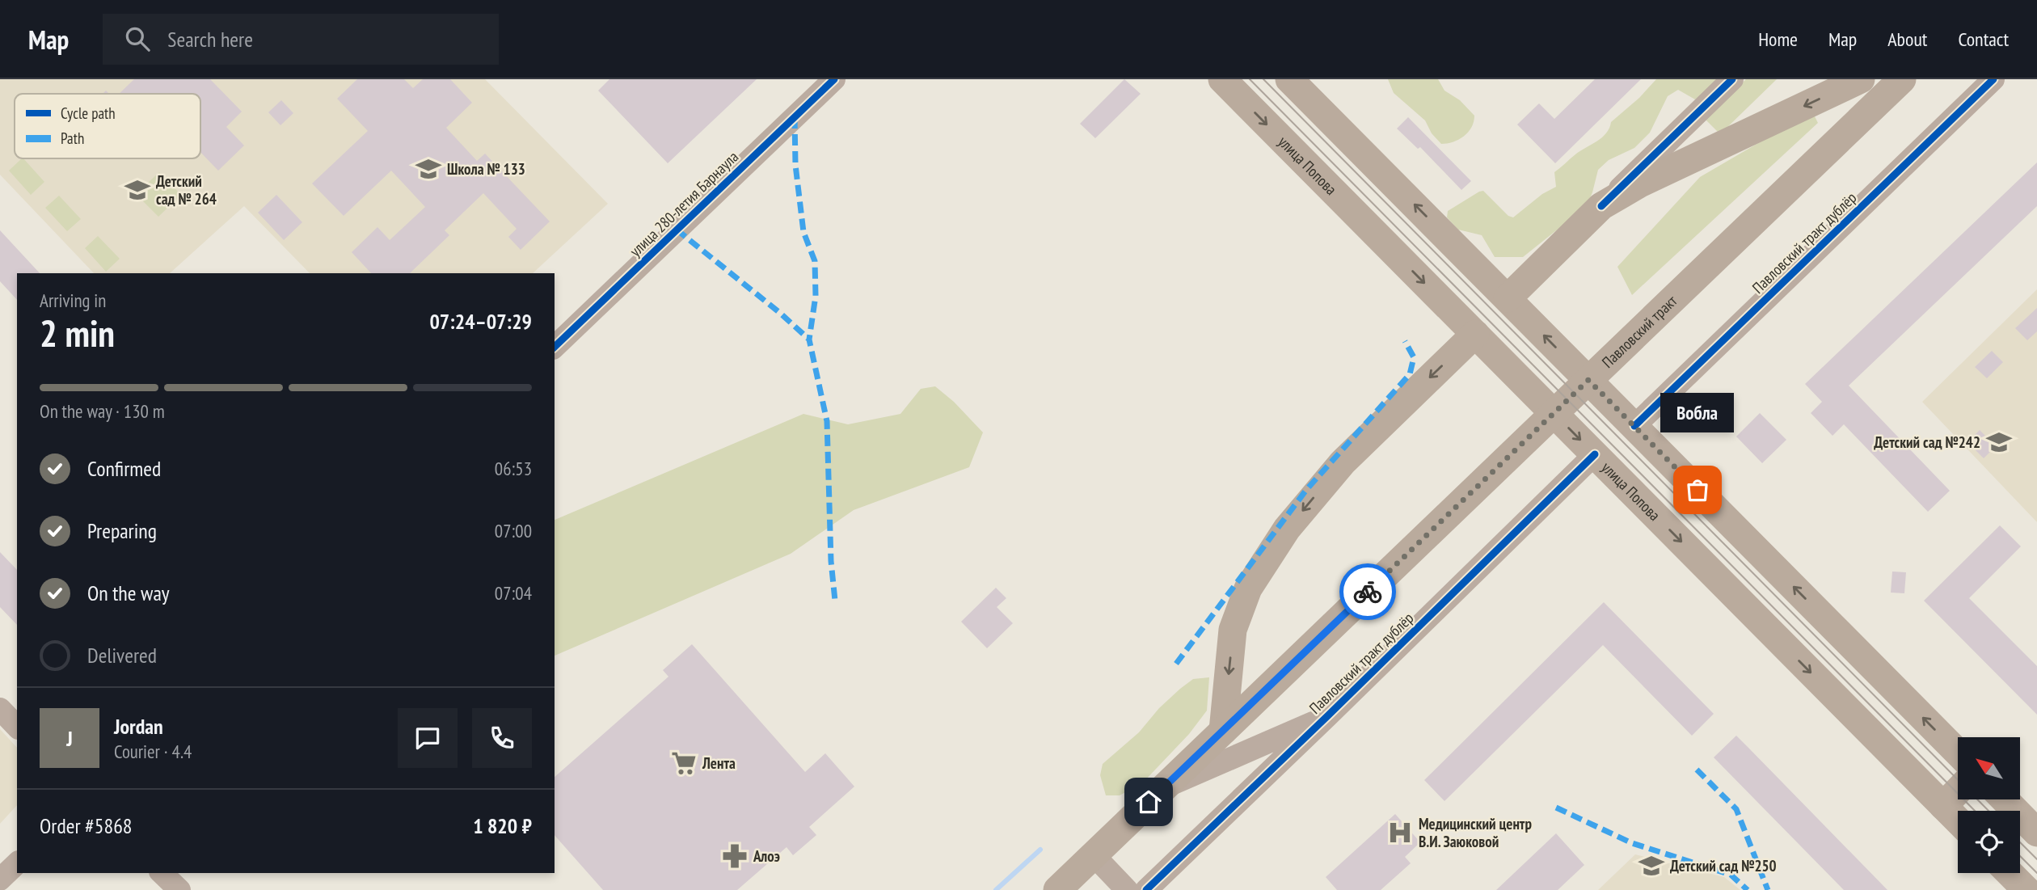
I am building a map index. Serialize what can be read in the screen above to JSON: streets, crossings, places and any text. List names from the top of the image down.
{
  "streets": {
    "main road": ["улица Попова", "Павловский тракт"],
    "street": ["улица 280-летия Барнаула", "Павловский тракт дублёр"]
  },
  "crossings": [
    ["улица Попова", "Павловский тракт дублёр"],
    ["улица Попова", "Павловский тракт"]
  ],
  "places": {
    "school or university": [
      "Школа № 133",
      "Детский сад № 264",
      "Детский сад №242",
      "Детский сад №250"
    ],
    "other": ["Вобла"],
    "supermarket": ["Лента"],
    "hospital": ["Медицинский центр В.И. Заюковой"],
    "pharmacy": ["Алоэ"]
  },
  "legend": ["Cycle path", "Path"],
  "north": "top left",
  "page": {
    "header": "Map",
    "search": "Search here",
    "nav": [
      "Home",
      "Map",
      "About",
      "Contact"
    ],
    "heading": ["2 min", "Arriving in", "07:24–07:29"],
    "panel": [
      "Jordan",
      "Courier · 4.4",
      "Order #5868",
      "1 820 ₽"
    ],
    "bar": "On the way · 130 m",
    "bubble": "Вобла",
    "list": [
      ["Confirmed", "06:53"],
      ["Preparing", "07:00"],
      ["On the way", "07:04"],
      "Delivered"
    ],
    "round": "J"
  }
}
